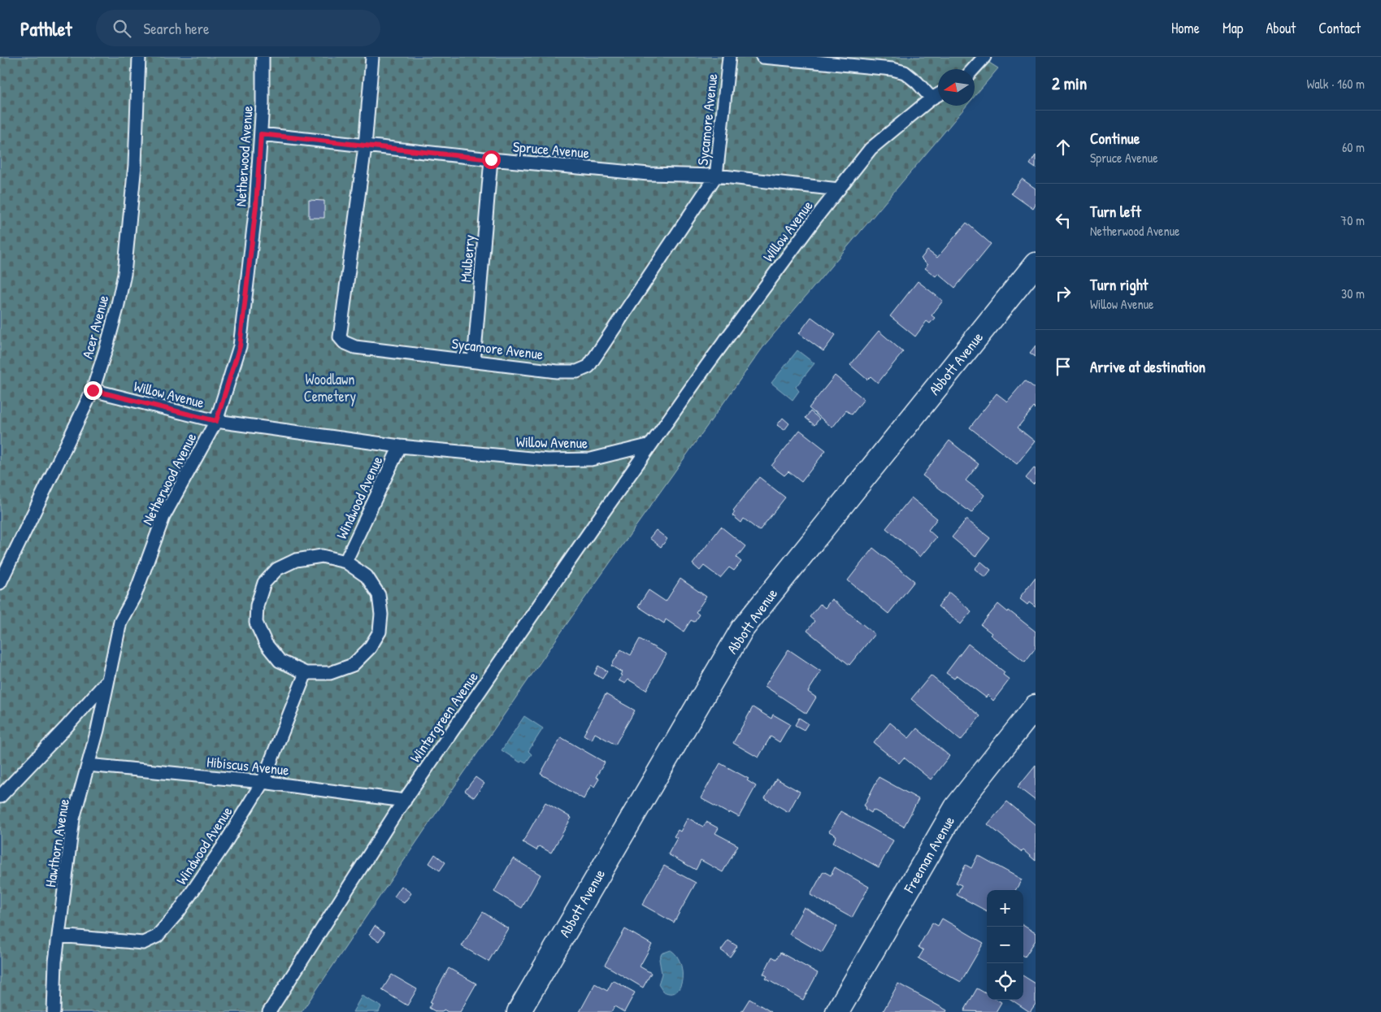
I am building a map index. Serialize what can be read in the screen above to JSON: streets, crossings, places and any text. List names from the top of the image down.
{
  "streets": {
    "street": ["Abbott Avenue", "Freeman Avenue"],
    "lane": [
      "Sycamore Avenue",
      "Spruce Avenue",
      "Netherwood Avenue",
      "Willow Avenue",
      "Mulberry",
      "Acer Avenue",
      "Windwood Avenue",
      "Wintergreen Avenue",
      "Hibiscus Avenue",
      "Hawthorn Avenue"
    ]
  },
  "crossings": [
    ["Sycamore Avenue", "Spruce Avenue"],
    ["Sycamore Avenue", "Mulberry"],
    ["Spruce Avenue", "Netherwood Avenue"],
    ["Spruce Avenue", "Willow Avenue"],
    ["Spruce Avenue", "Mulberry"],
    ["Netherwood Avenue", "Willow Avenue"],
    ["Netherwood Avenue", "Hawthorn Avenue"],
    ["Willow Avenue", "Acer Avenue"],
    ["Willow Avenue", "Windwood Avenue"],
    ["Willow Avenue", "Wintergreen Avenue"],
    ["Windwood Avenue", "Hibiscus Avenue"],
    ["Windwood Avenue", "Hawthorn Avenue"],
    ["Wintergreen Avenue", "Hibiscus Avenue"],
    ["Hibiscus Avenue", "Hawthorn Avenue"]
  ],
  "parks": ["Woodlawn Cemetery"],
  "north": "left",
  "page": {
    "header": "Pathlet",
    "search": "Search here",
    "nav": [
      "Home",
      "Map",
      "About",
      "Contact"
    ],
    "heading": ["2 min", "Walk · 160 m"],
    "list": [
      ["Continue", "Spruce Avenue", "60 m"],
      ["Turn left", "Netherwood Avenue", "70 m"],
      ["Turn right", "Willow Avenue", "30 m"],
      "Arrive at destination"
    ],
    "map_buttons": ["+", "−"]
  }
}
